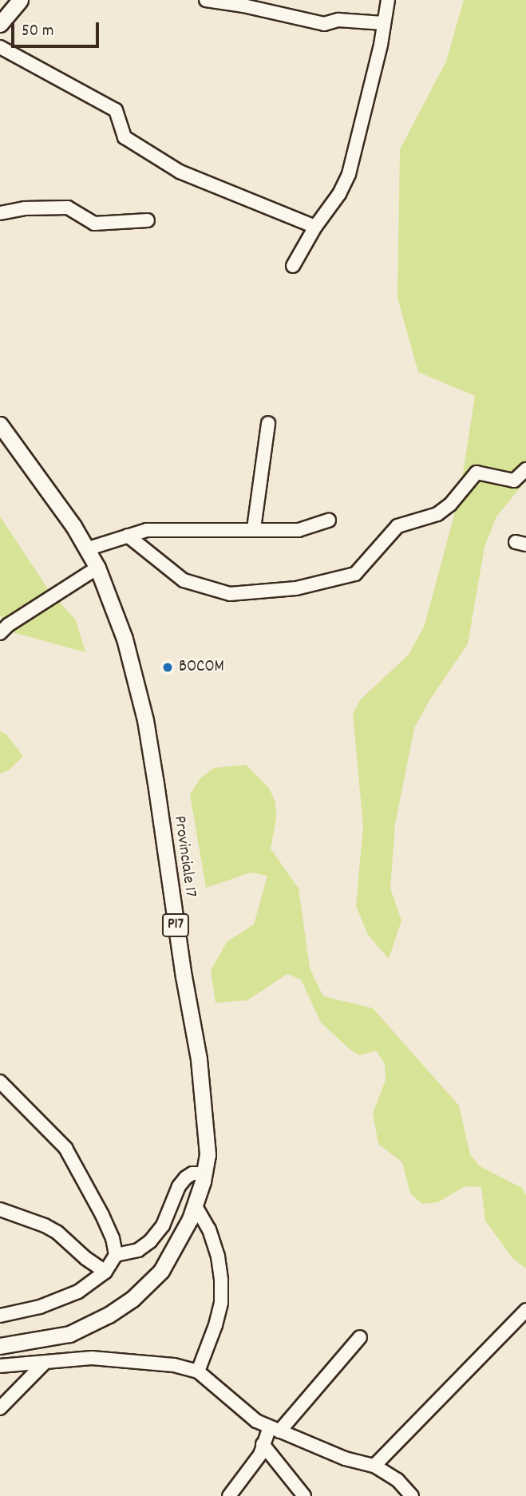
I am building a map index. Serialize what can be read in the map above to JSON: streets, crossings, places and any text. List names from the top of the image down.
{
  "streets": {
    "main road": ["Provinciale 17", "P17"]
  },
  "places": ["BOCOM"],
  "scale_bar": "50 m"
}
